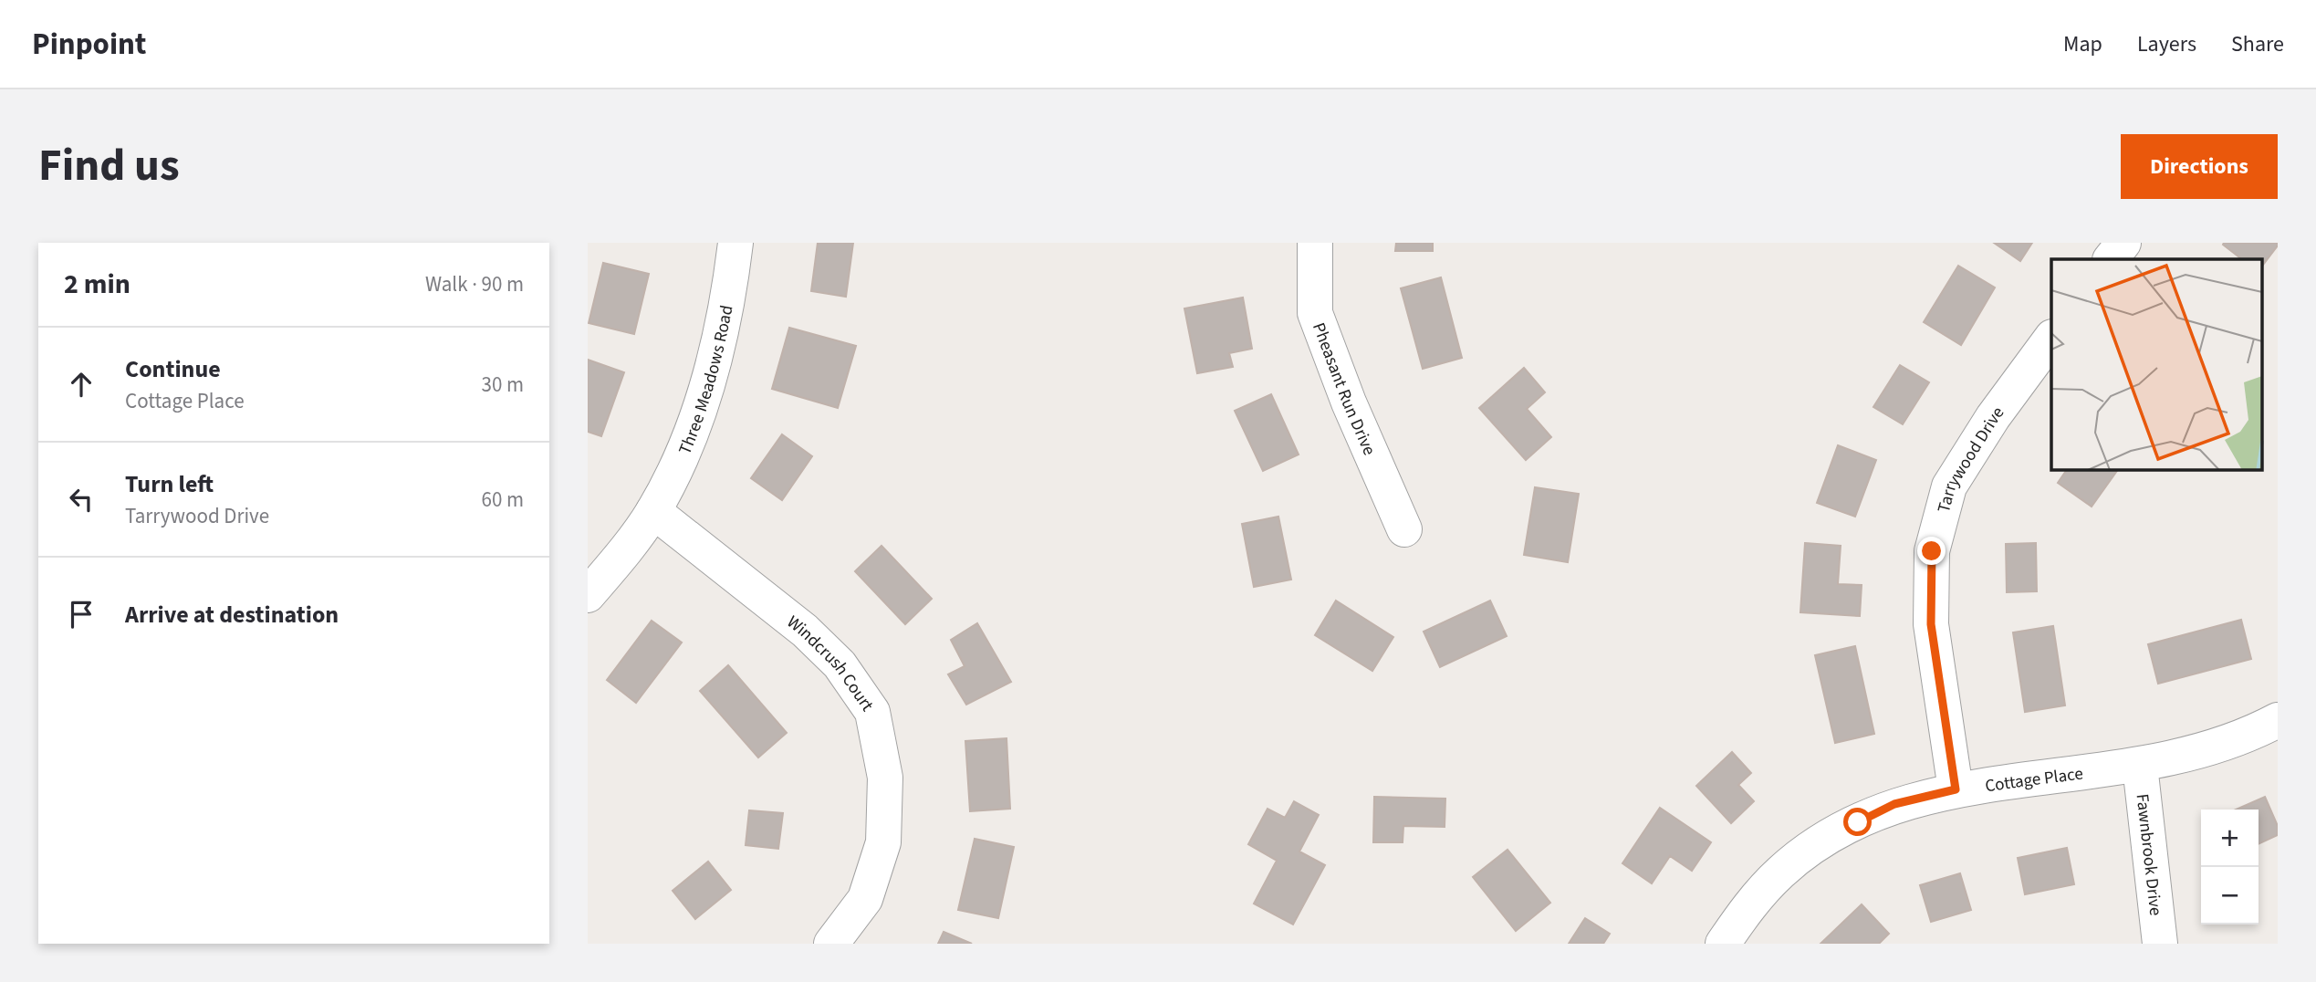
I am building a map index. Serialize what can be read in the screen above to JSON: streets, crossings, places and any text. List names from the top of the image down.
{
  "streets": {
    "street": [
      "Three Meadows Road",
      "Pheasant Run Drive",
      "Tarrywood Drive",
      "Windcrush Court",
      "Cottage Place",
      "Fawnbrook Drive"
    ]
  },
  "crossings": [
    ["Three Meadows Road", "Windcrush Court"],
    ["Tarrywood Drive", "Cottage Place"],
    ["Cottage Place", "Fawnbrook Drive"]
  ],
  "page": {
    "header": "Pinpoint",
    "nav": ["Map", "Layers", "Share"],
    "title": "Find us",
    "buttons": "Directions",
    "heading": ["2 min", "Walk · 90 m"],
    "list": [
      ["Continue", "Cottage Place", "30 m"],
      ["Turn left", "Tarrywood Drive", "60 m"],
      "Arrive at destination"
    ],
    "map_buttons": ["+", "−"]
  }
}
